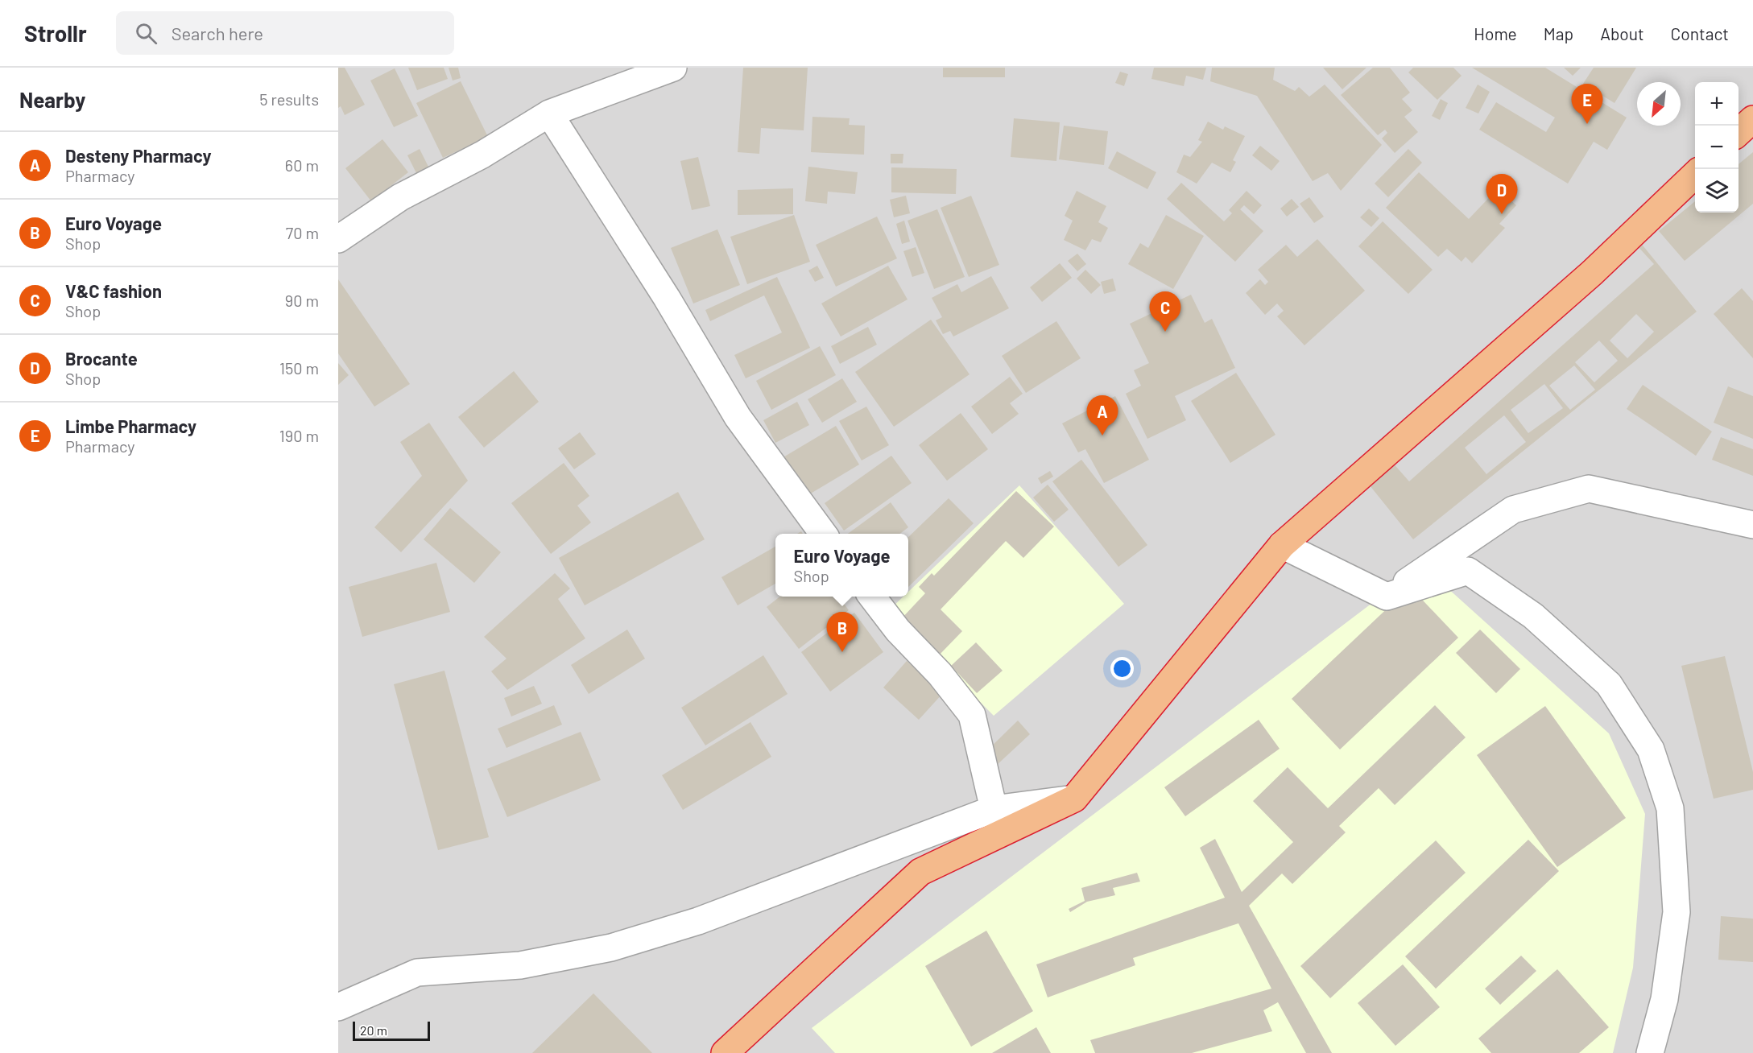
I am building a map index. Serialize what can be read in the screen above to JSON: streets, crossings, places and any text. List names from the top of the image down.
{
  "scale_bar": "20 m",
  "north": "bottom left",
  "page": {
    "header": "Strollr",
    "search": "Search here",
    "nav": [
      "Home",
      "Map",
      "About",
      "Contact"
    ],
    "heading": ["Nearby", "5 results"],
    "map_buttons": ["+", "−"],
    "pins": [
      "E",
      "D",
      "C",
      "A",
      "B"
    ],
    "list": [
      {
        "mark": "A",
        "name": "Desteny Pharmacy",
        "note": "Pharmacy",
        "value": "60 m"
      },
      {
        "mark": "B",
        "name": "Euro Voyage",
        "note": "Shop",
        "value": "70 m"
      },
      {
        "mark": "C",
        "name": "V&C fashion",
        "note": "Shop",
        "value": "90 m"
      },
      {
        "mark": "D",
        "name": "Brocante",
        "note": "Shop",
        "value": "150 m"
      },
      {
        "mark": "E",
        "name": "Limbe Pharmacy",
        "note": "Pharmacy",
        "value": "190 m"
      }
    ],
    "popup": ["Euro Voyage", "Shop"],
    "scale": "20 m"
  }
}
